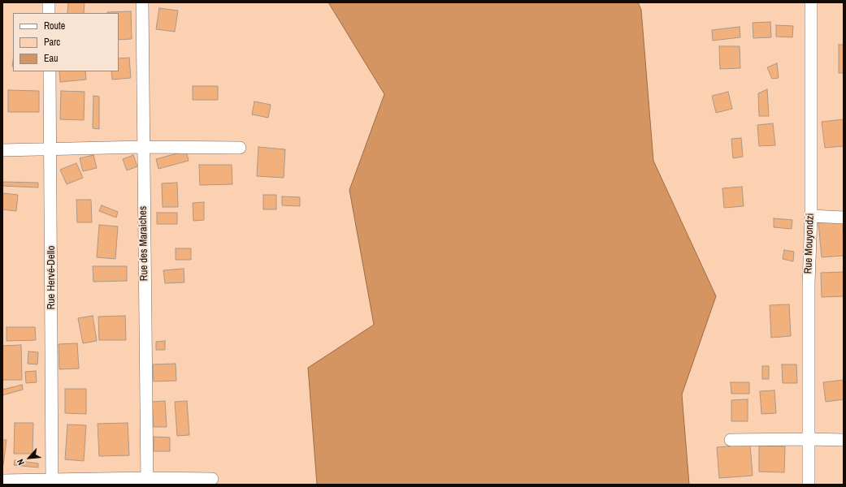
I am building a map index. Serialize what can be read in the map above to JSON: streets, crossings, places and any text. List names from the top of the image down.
{
  "streets": {
    "street": ["Rue des Maraiches", "Rue Mouyondzi", "Rue Hervé-Dello"]
  },
  "legend": ["Route", "Parc", "Eau"],
  "north": "bottom left"
}
